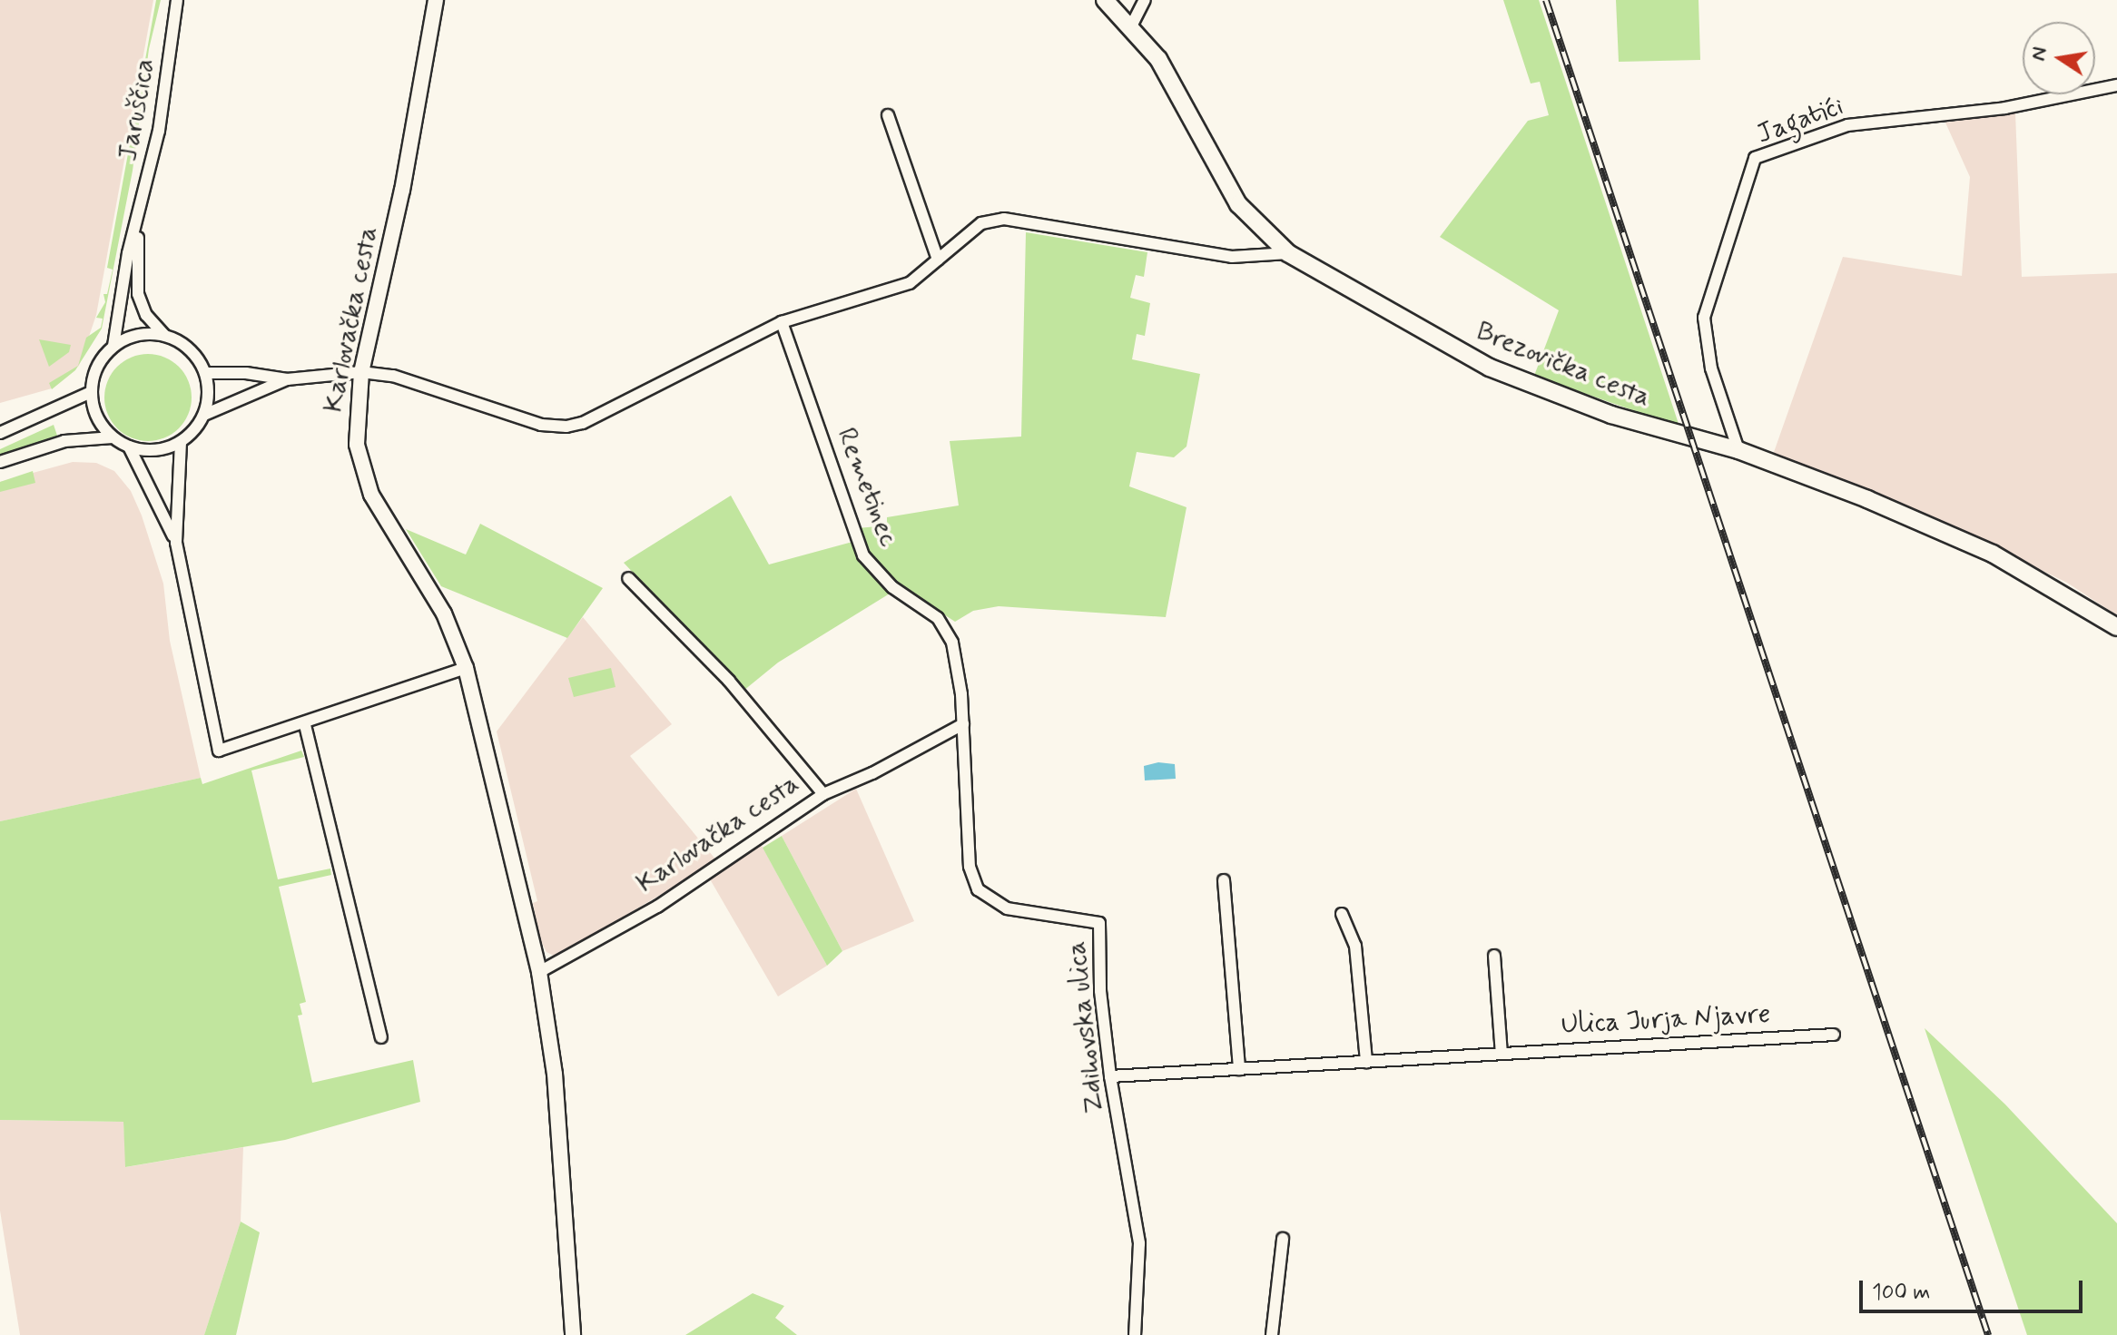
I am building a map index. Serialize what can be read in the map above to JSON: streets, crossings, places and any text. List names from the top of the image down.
{
  "streets": {
    "main road": ["Brezovička cesta"],
    "street": [
      "Jaruščica",
      "Jagatići",
      "Karlovačka cesta",
      "Remetinec",
      "Ulica Jurja Njavre",
      "Zdihovska ulica"
    ]
  },
  "crossings": [
    ["Jagatići", "Brezovička cesta"],
    ["Remetinec", "Zdihovska ulica"],
    ["Ulica Jurja Njavre", "Zdihovska ulica"]
  ],
  "scale_bar": "100 m",
  "north": "left"
}
